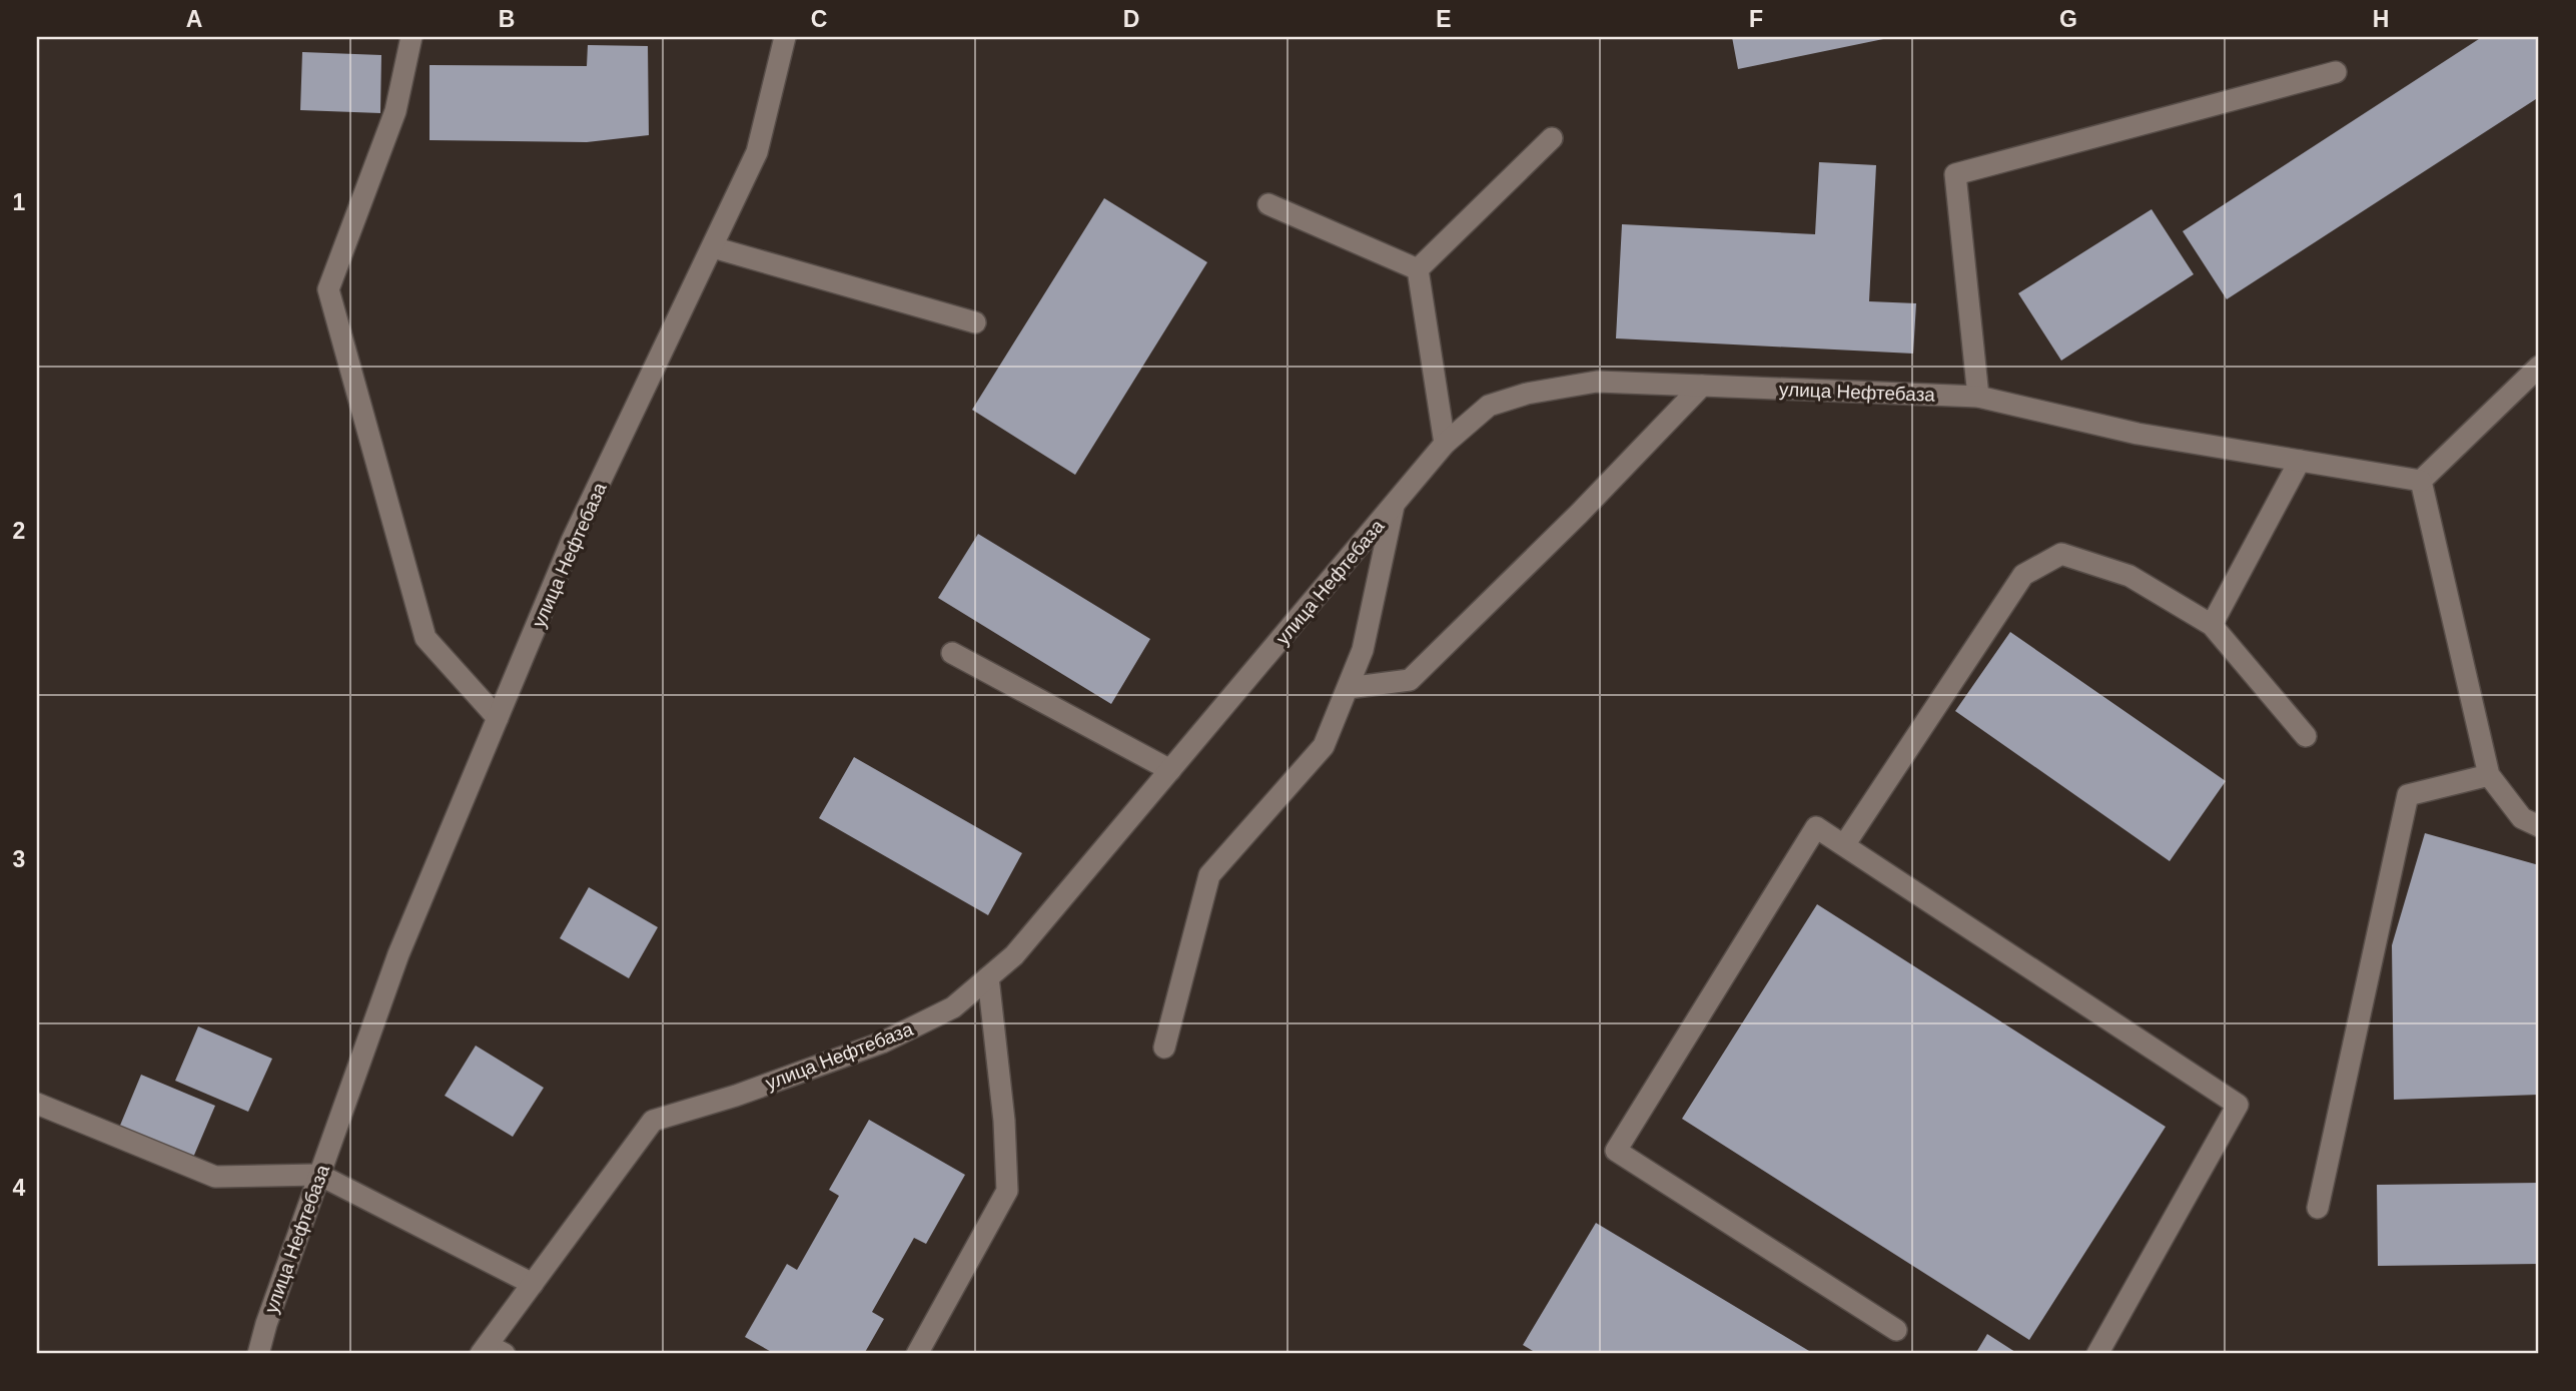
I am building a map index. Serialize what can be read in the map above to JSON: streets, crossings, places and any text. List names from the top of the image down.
{
  "streets": {
    "street": ["улица Нефтебаза"]
  },
  "grid": {
    "columns": [
      "A",
      "B",
      "C",
      "D",
      "E",
      "F",
      "G",
      "H"
    ],
    "rows": [
      "1",
      "2",
      "3",
      "4"
    ]
  }
}
